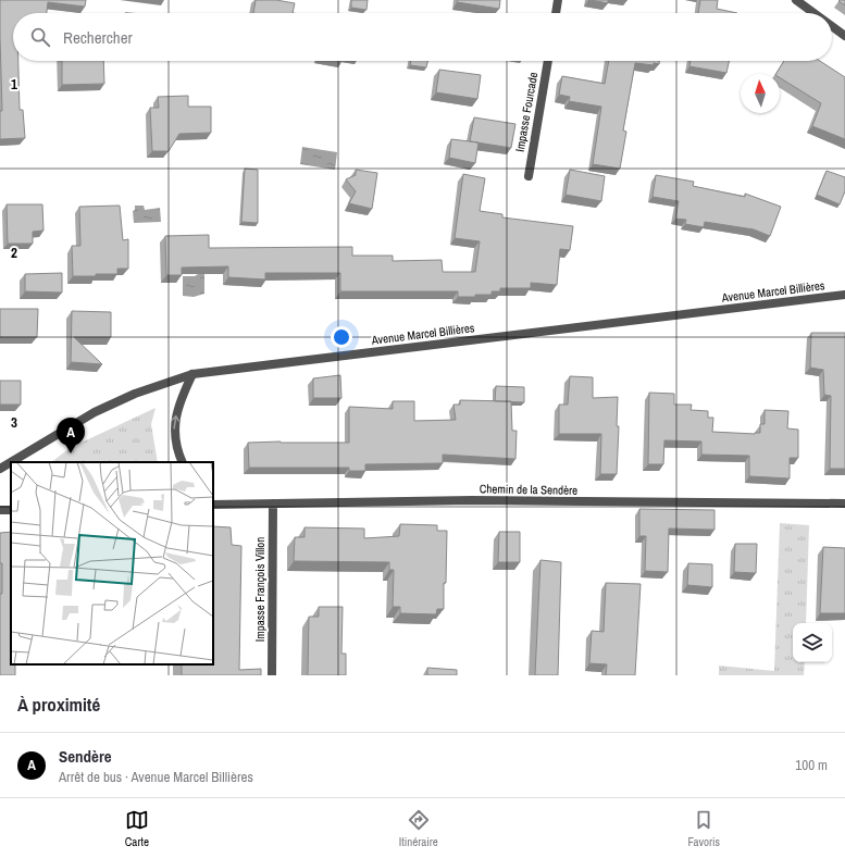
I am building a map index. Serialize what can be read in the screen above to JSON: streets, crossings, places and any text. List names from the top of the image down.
{
  "streets": {
    "street": [
      "Impasse Fourcade",
      "Avenue Marcel Billières",
      "Chemin de la Sendère",
      "Impasse François Villon"
    ]
  },
  "crossings": [
    ["Chemin de la Sendère", "Impasse François Villon"]
  ],
  "north": "top",
  "page": {
    "search": "Rechercher",
    "pins": "A",
    "heading": "À proximité",
    "list": [
      {
        "mark": "A",
        "name": "Sendère",
        "note": "Arrêt de bus · Avenue Marcel Billières",
        "value": "100 m"
      }
    ],
    "nav": ["Carte", "Itinéraire", "Favoris"]
  },
  "grid": {
    "rows": ["1", "2", "3"]
  }
}
